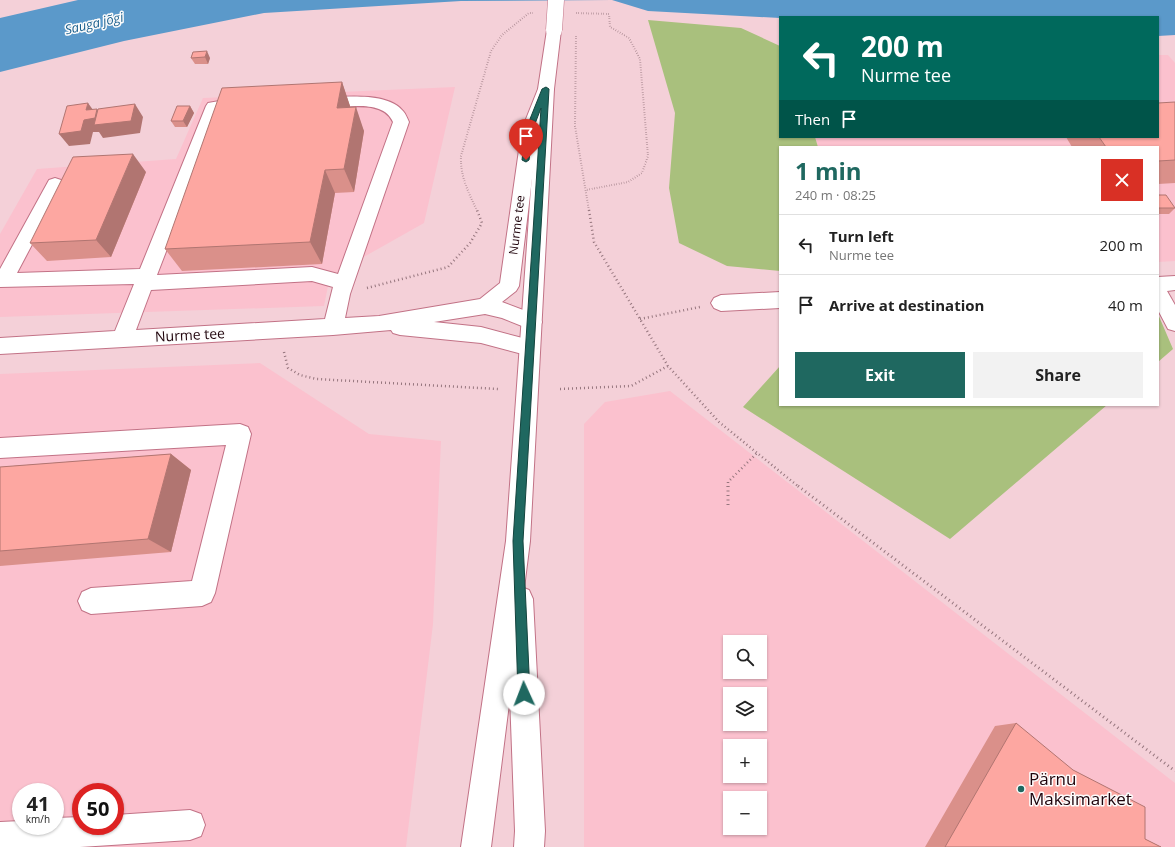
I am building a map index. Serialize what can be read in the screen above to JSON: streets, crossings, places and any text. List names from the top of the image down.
{
  "streets": {
    "main road": ["Nurme tee"]
  },
  "water": ["Sauga jõgi"],
  "places": ["Pärnu Maksimarket"],
  "page": {
    "turn": ["200 m", "Nurme tee"],
    "then": "Then",
    "heading": ["1 min", "240 m · 08:25"],
    "list": [
      {
        "name": "Turn left",
        "note": "Nurme tee",
        "value": "200 m"
      },
      {
        "name": "Arrive at destination",
        "value": "40 m"
      }
    ],
    "buttons": ["Exit", "Share"],
    "map_buttons": ["+", "−"],
    "speed": "41 km/h",
    "limit": "50"
  }
}
